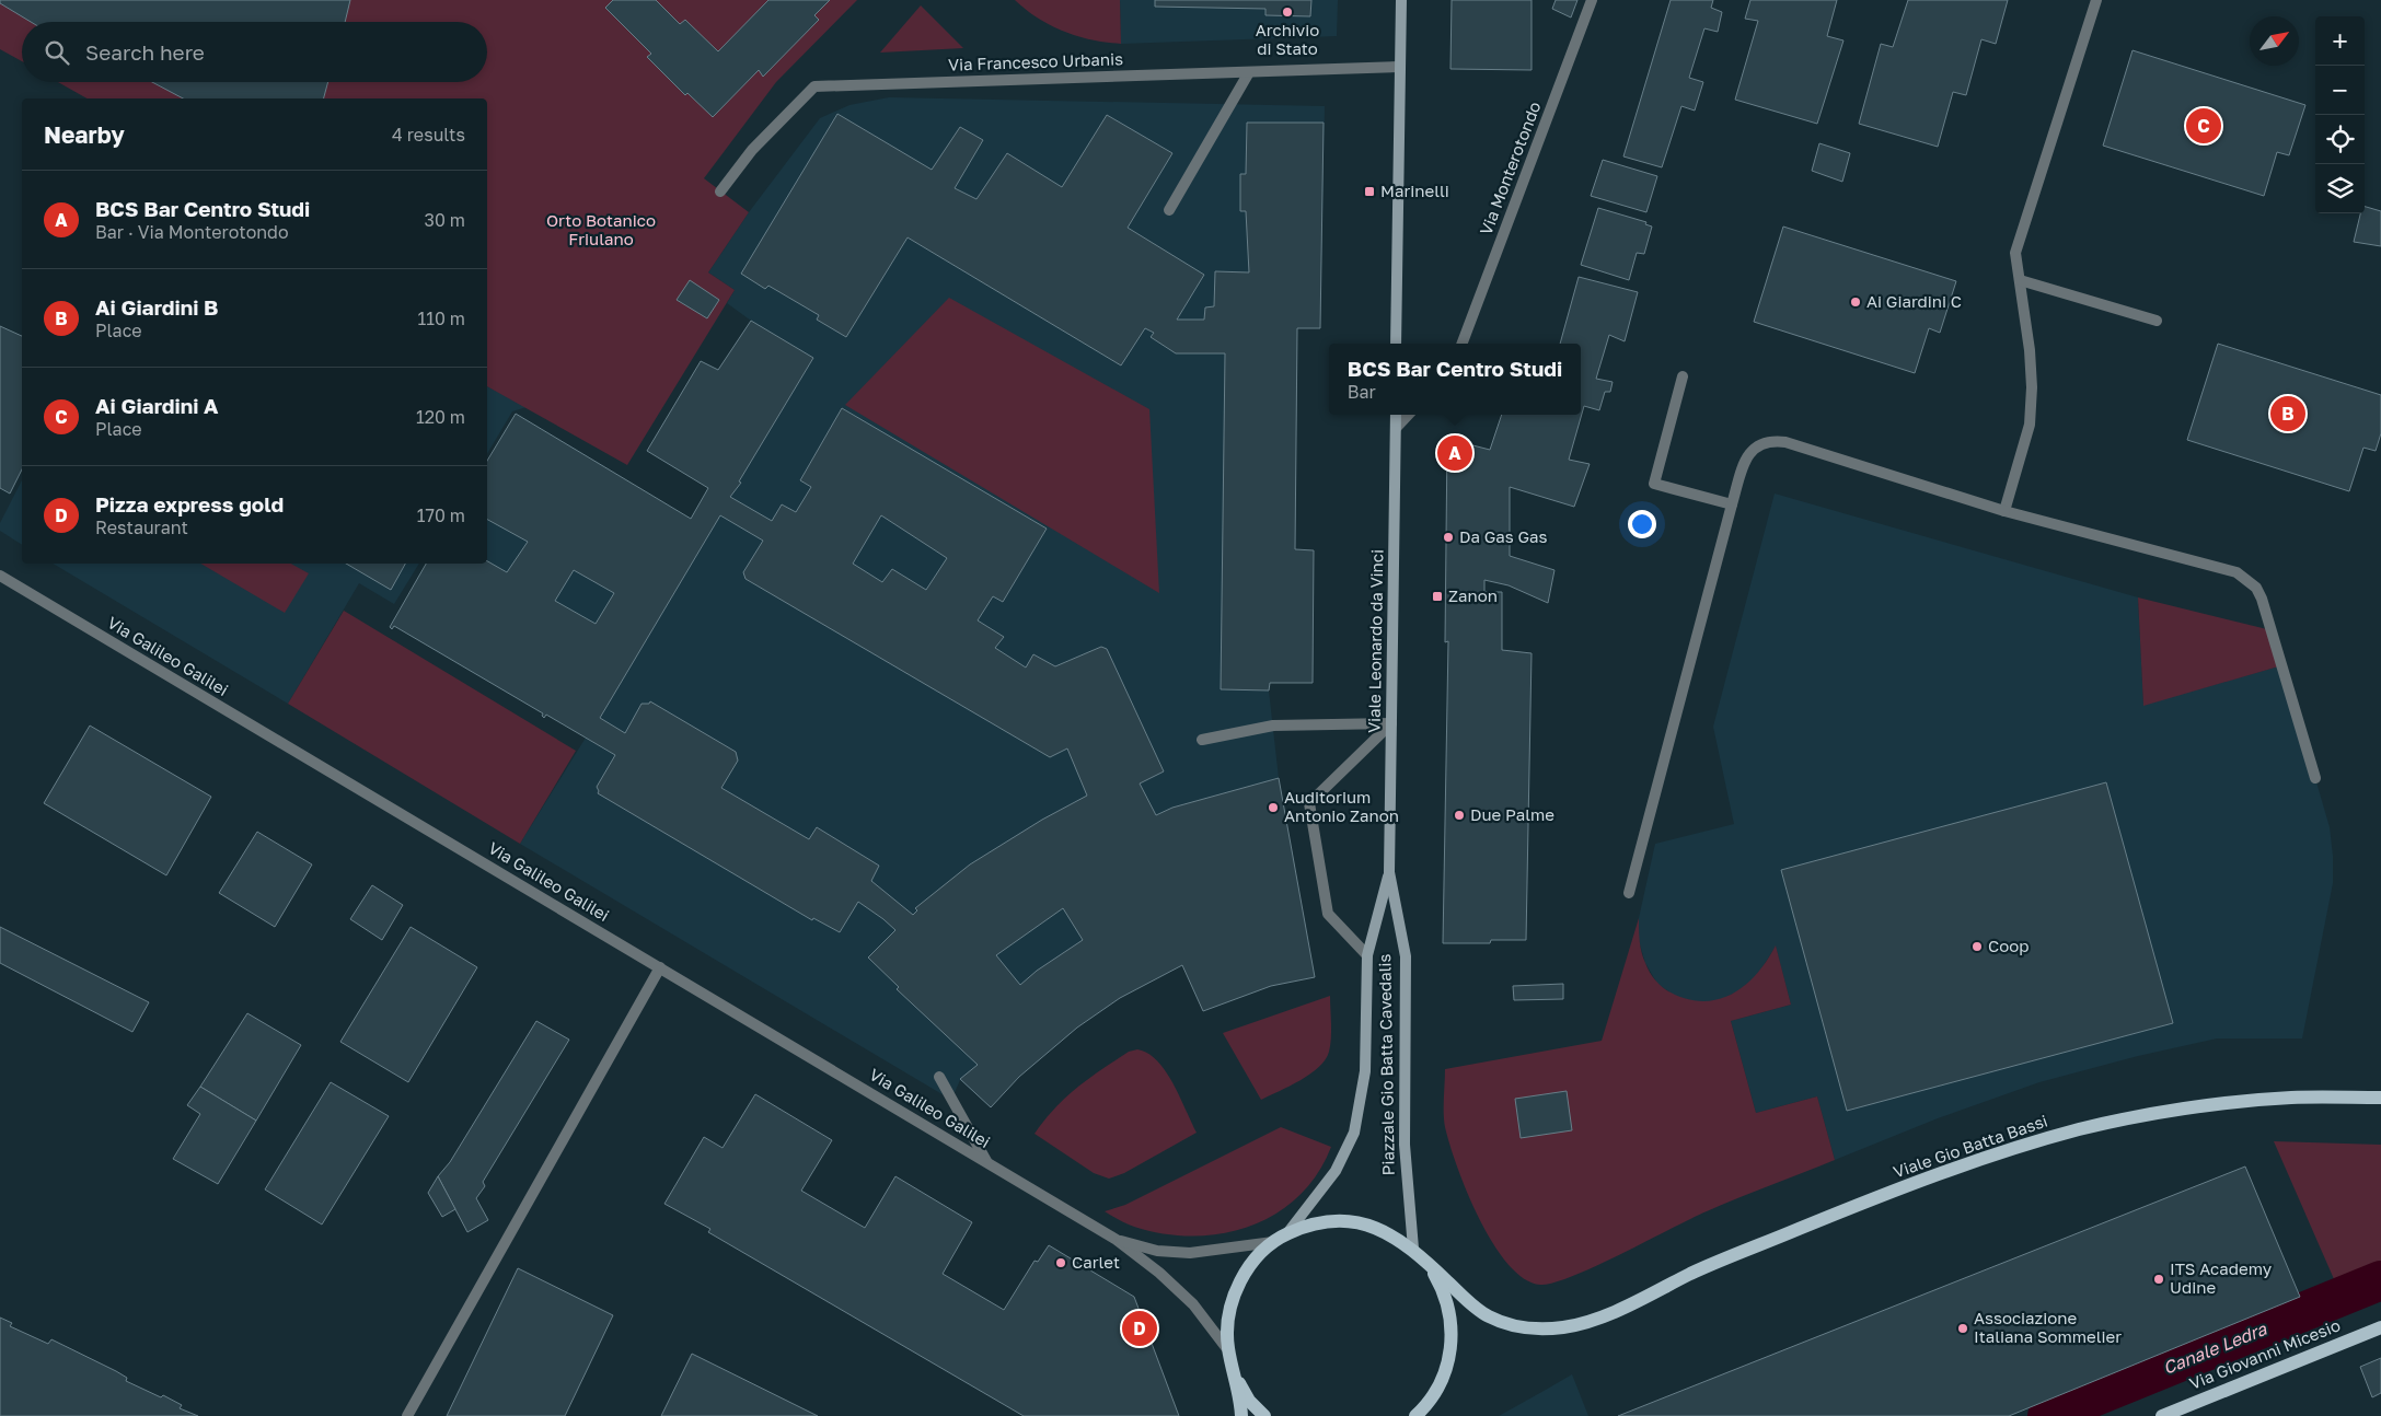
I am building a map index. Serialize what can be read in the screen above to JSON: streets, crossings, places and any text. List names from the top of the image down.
{
  "streets": {
    "main road": [
      "Viale Leonardo da Vinci",
      "Piazzale Gio Batta Cavedalis",
      "Viale Gio Batta Bassi",
      "Via Giovanni Micesio"
    ],
    "street": ["Via Francesco Urbanis", "Via Monterotondo", "Via Galileo Galilei"]
  },
  "crossings": [
    ["Viale Leonardo da Vinci", "Piazzale Gio Batta Cavedalis"],
    ["Via Galileo Galilei", "Piazzale Gio Batta Cavedalis"],
    ["Piazzale Gio Batta Cavedalis", "Viale Gio Batta Bassi"]
  ],
  "water": ["Canale Ledra"],
  "parks": ["Orto Botanico Friulano"],
  "places": {
    "other": [
      "Archivio di Stato",
      "Ai Giardini C",
      "Da Gas Gas",
      "Auditorium Antonio Zanon",
      "Due Palme",
      "Coop",
      "Carlet",
      "ITS Academy Udine",
      "Associazione Italiana Sommelier"
    ],
    "transit": ["Marinelli", "Zanon"]
  },
  "north": "top right",
  "page": {
    "map_buttons": ["+", "−"],
    "search": "Search here",
    "heading": ["Nearby", "4 results"],
    "pins": [
      "C",
      "B",
      "A",
      "D"
    ],
    "list": [
      {
        "mark": "A",
        "name": "BCS Bar Centro Studi",
        "note": "Bar · Via Monterotondo",
        "value": "30 m"
      },
      {
        "mark": "B",
        "name": "Ai Giardini B",
        "note": "Place",
        "value": "110 m"
      },
      {
        "mark": "C",
        "name": "Ai Giardini A",
        "note": "Place",
        "value": "120 m"
      },
      {
        "mark": "D",
        "name": "Pizza express gold",
        "note": "Restaurant",
        "value": "170 m"
      }
    ],
    "popup": ["BCS Bar Centro Studi", "Bar"]
  }
}
